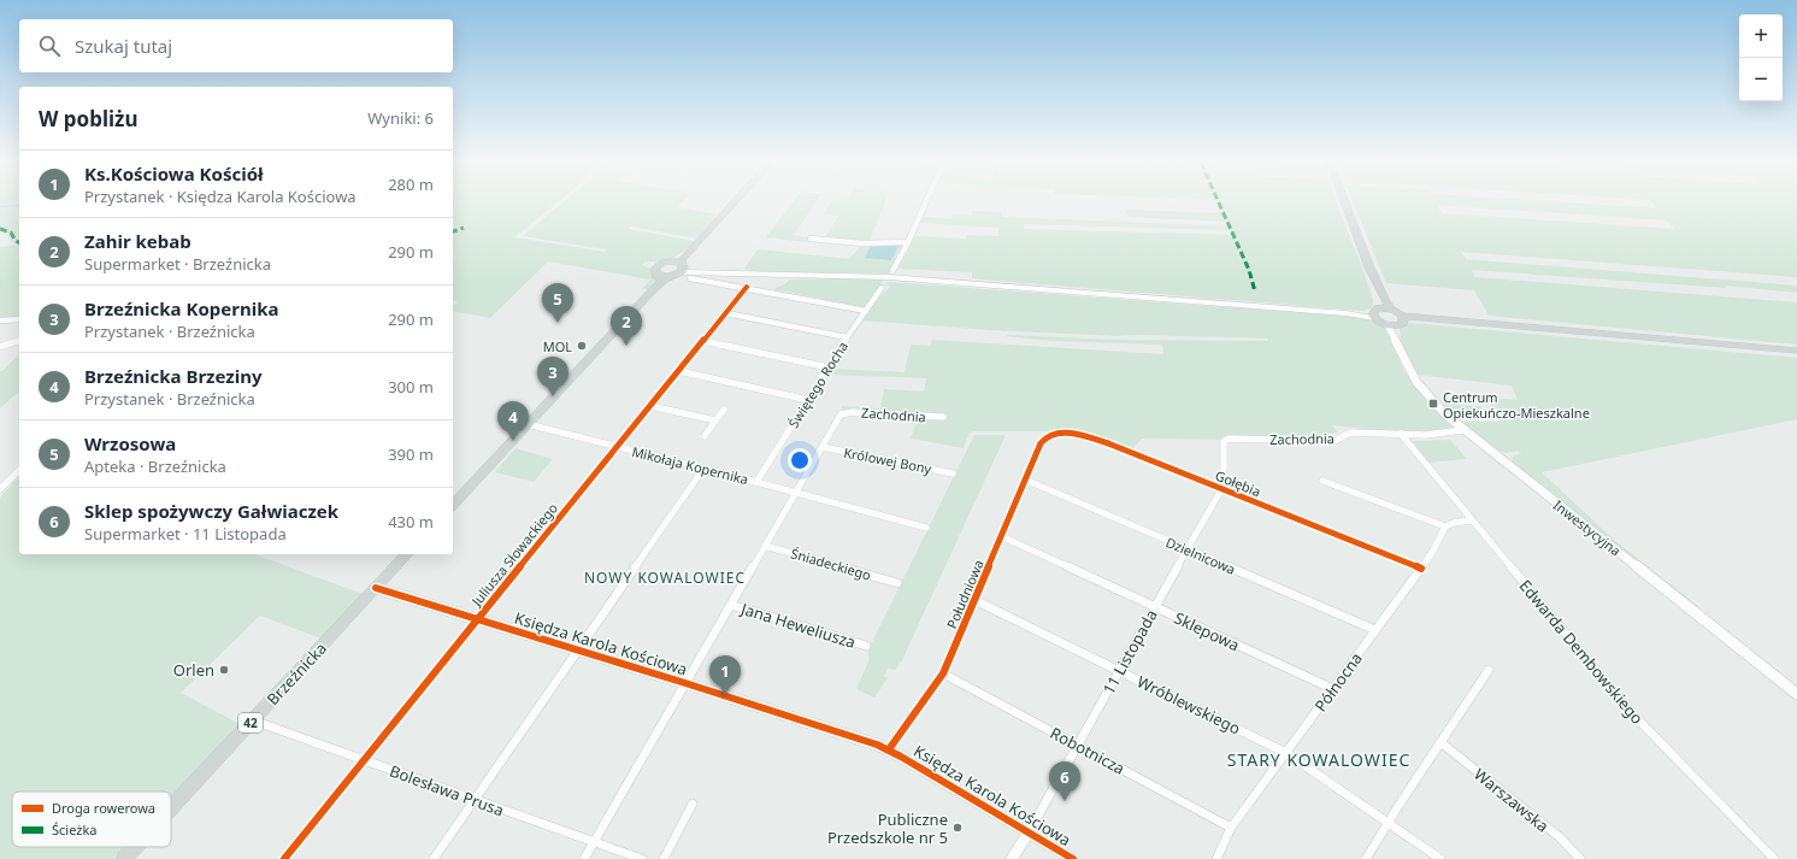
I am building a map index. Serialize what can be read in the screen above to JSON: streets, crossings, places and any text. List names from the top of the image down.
{
  "streets": {
    "main road": ["Brzeźnicka", "42"],
    "street": [
      "Świętego Rocha",
      "Zachodnia",
      "Królowej Bony",
      "Mikołaja Kopernika",
      "Gołębia",
      "Inwestycyjna",
      "Juliusza Słowackiego",
      "Dzielnicowa",
      "Śniadeckiego",
      "Południowa",
      "Jana Heweliusza",
      "Sklepowa",
      "Księdza Karola Kościowa",
      "11 Listopada",
      "Edwarda Dembowskiego",
      "Północna",
      "Wróblewskiego",
      "Robotnicza",
      "Bolesława Prusa",
      "Warszawska"
    ]
  },
  "crossings": [
    ["Świętego Rocha", "Mikołaja Kopernika"],
    ["Zachodnia", "Królowej Bony"],
    ["Zachodnia", "Inwestycyjna"],
    ["Zachodnia", "11 Listopada"],
    ["Zachodnia", "Edwarda Dembowskiego"],
    ["Mikołaja Kopernika", "Juliusza Słowackiego"],
    ["Gołębia", "Południowa"],
    ["Gołębia", "11 Listopada"],
    ["Gołębia", "Północna"],
    ["Juliusza Słowackiego", "Księdza Karola Kościowa"],
    ["Juliusza Słowackiego", "Bolesława Prusa"],
    ["Dzielnicowa", "Południowa"],
    ["Dzielnicowa", "11 Listopada"],
    ["Dzielnicowa", "Północna"],
    ["Południowa", "Sklepowa"],
    ["Południowa", "Księdza Karola Kościowa"],
    ["Południowa", "Wróblewskiego"],
    ["Południowa", "Robotnicza"],
    ["Sklepowa", "11 Listopada"],
    ["Sklepowa", "Północna"],
    ["Księdza Karola Kościowa", "11 Listopada"],
    ["Księdza Karola Kościowa", "Brzeźnicka"],
    ["11 Listopada", "Wróblewskiego"],
    ["11 Listopada", "Robotnicza"],
    ["Brzeźnicka", "Bolesława Prusa"],
    ["Północna", "Wróblewskiego"],
    ["Północna", "Robotnicza"]
  ],
  "districts": ["NOWY KOWALOWIEC", "STARY KOWALOWIEC"],
  "places": {
    "other": ["MOL", "Orlen", "Publiczne Przedszkole nr 5"],
    "transit": ["Centrum Opiekuńczo-Mieszkalne"]
  },
  "legend": ["Droga rowerowa", "Ścieżka"],
  "page": {
    "map_buttons": ["+", "−"],
    "search": "Szukaj tutaj",
    "heading": ["W pobliżu", "Wyniki: 6"],
    "list": [
      {
        "mark": "1",
        "name": "Ks.Kościowa Kościół",
        "note": "Przystanek · Księdza Karola Kościowa",
        "value": "280 m"
      },
      {
        "mark": "2",
        "name": "Zahir kebab",
        "note": "Supermarket · Brzeźnicka",
        "value": "290 m"
      },
      {
        "mark": "3",
        "name": "Brzeźnicka Kopernika",
        "note": "Przystanek · Brzeźnicka",
        "value": "290 m"
      },
      {
        "mark": "4",
        "name": "Brzeźnicka Brzeziny",
        "note": "Przystanek · Brzeźnicka",
        "value": "300 m"
      },
      {
        "mark": "5",
        "name": "Wrzosowa",
        "note": "Apteka · Brzeźnicka",
        "value": "390 m"
      },
      {
        "mark": "6",
        "name": "Sklep spożywczy Gałwiaczek",
        "note": "Supermarket · 11 Listopada",
        "value": "430 m"
      }
    ],
    "pins": [
      "5",
      "2",
      "3",
      "4",
      "1",
      "6"
    ]
  }
}
